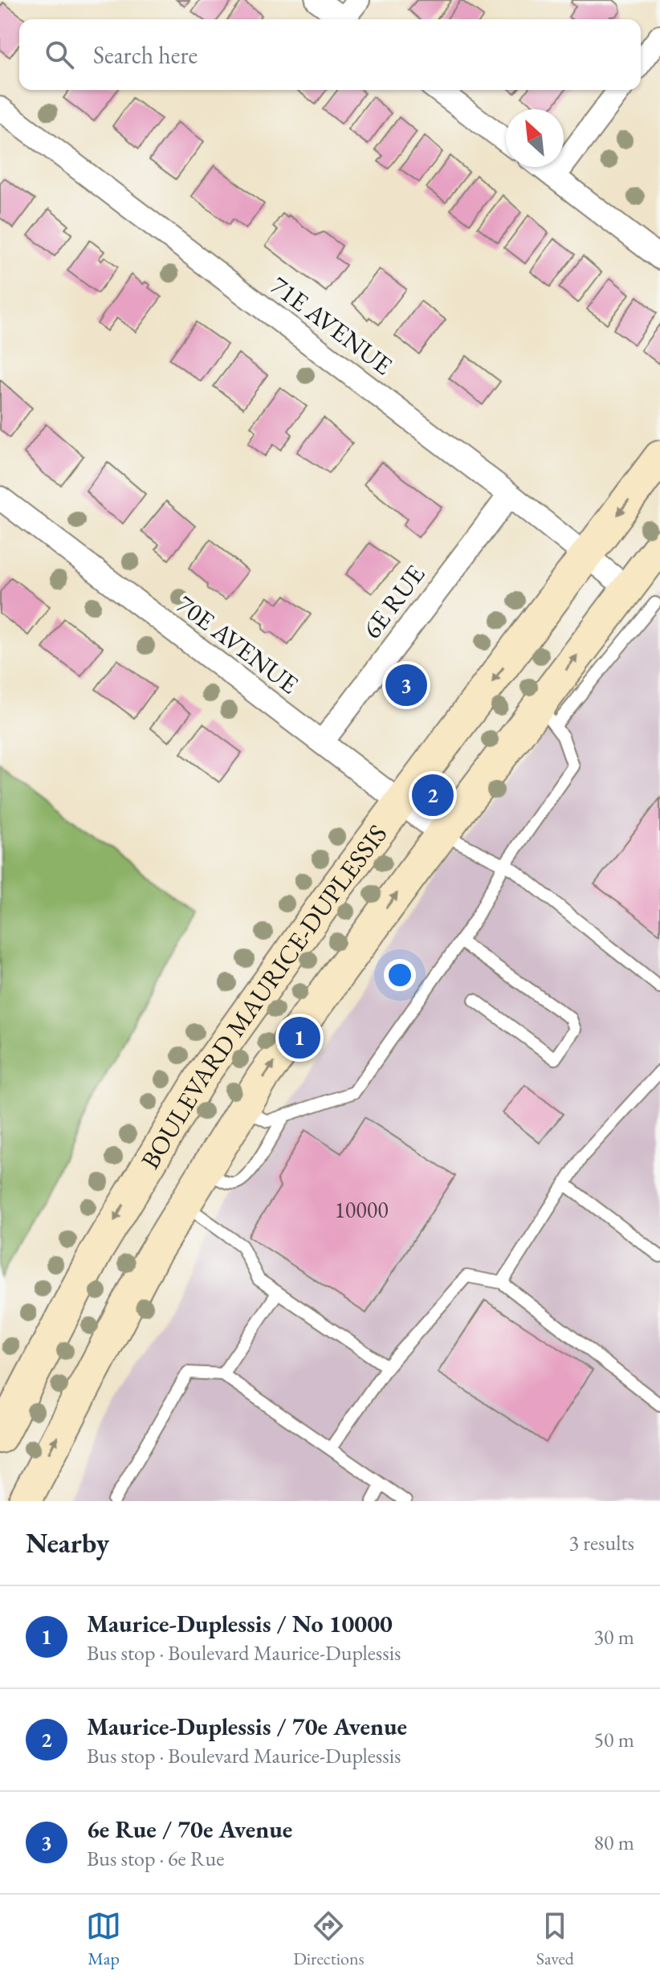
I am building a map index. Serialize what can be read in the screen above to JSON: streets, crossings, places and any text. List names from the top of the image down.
{
  "streets": {
    "street": [
      "71E AVENUE",
      "6E RUE",
      "70E AVENUE",
      "BOULEVARD MAURICE-DUPLESSIS"
    ]
  },
  "crossings": [
    ["71E AVENUE", "6E RUE"],
    ["71E AVENUE", "BOULEVARD MAURICE-DUPLESSIS"],
    ["6E RUE", "70E AVENUE"],
    ["70E AVENUE", "BOULEVARD MAURICE-DUPLESSIS"]
  ],
  "house_numbers": ["10000"],
  "north": "top left",
  "page": {
    "search": "Search here",
    "pins": ["3", "2", "1"],
    "heading": ["Nearby", "3 results"],
    "list": [
      {
        "mark": "1",
        "name": "Maurice-Duplessis / No 10000",
        "note": "Bus stop · Boulevard Maurice-Duplessis",
        "value": "30 m"
      },
      {
        "mark": "2",
        "name": "Maurice-Duplessis / 70e Avenue",
        "note": "Bus stop · Boulevard Maurice-Duplessis",
        "value": "50 m"
      },
      {
        "mark": "3",
        "name": "6e Rue / 70e Avenue",
        "note": "Bus stop · 6e Rue",
        "value": "80 m"
      }
    ],
    "nav": ["Map", "Directions", "Saved"]
  }
}
